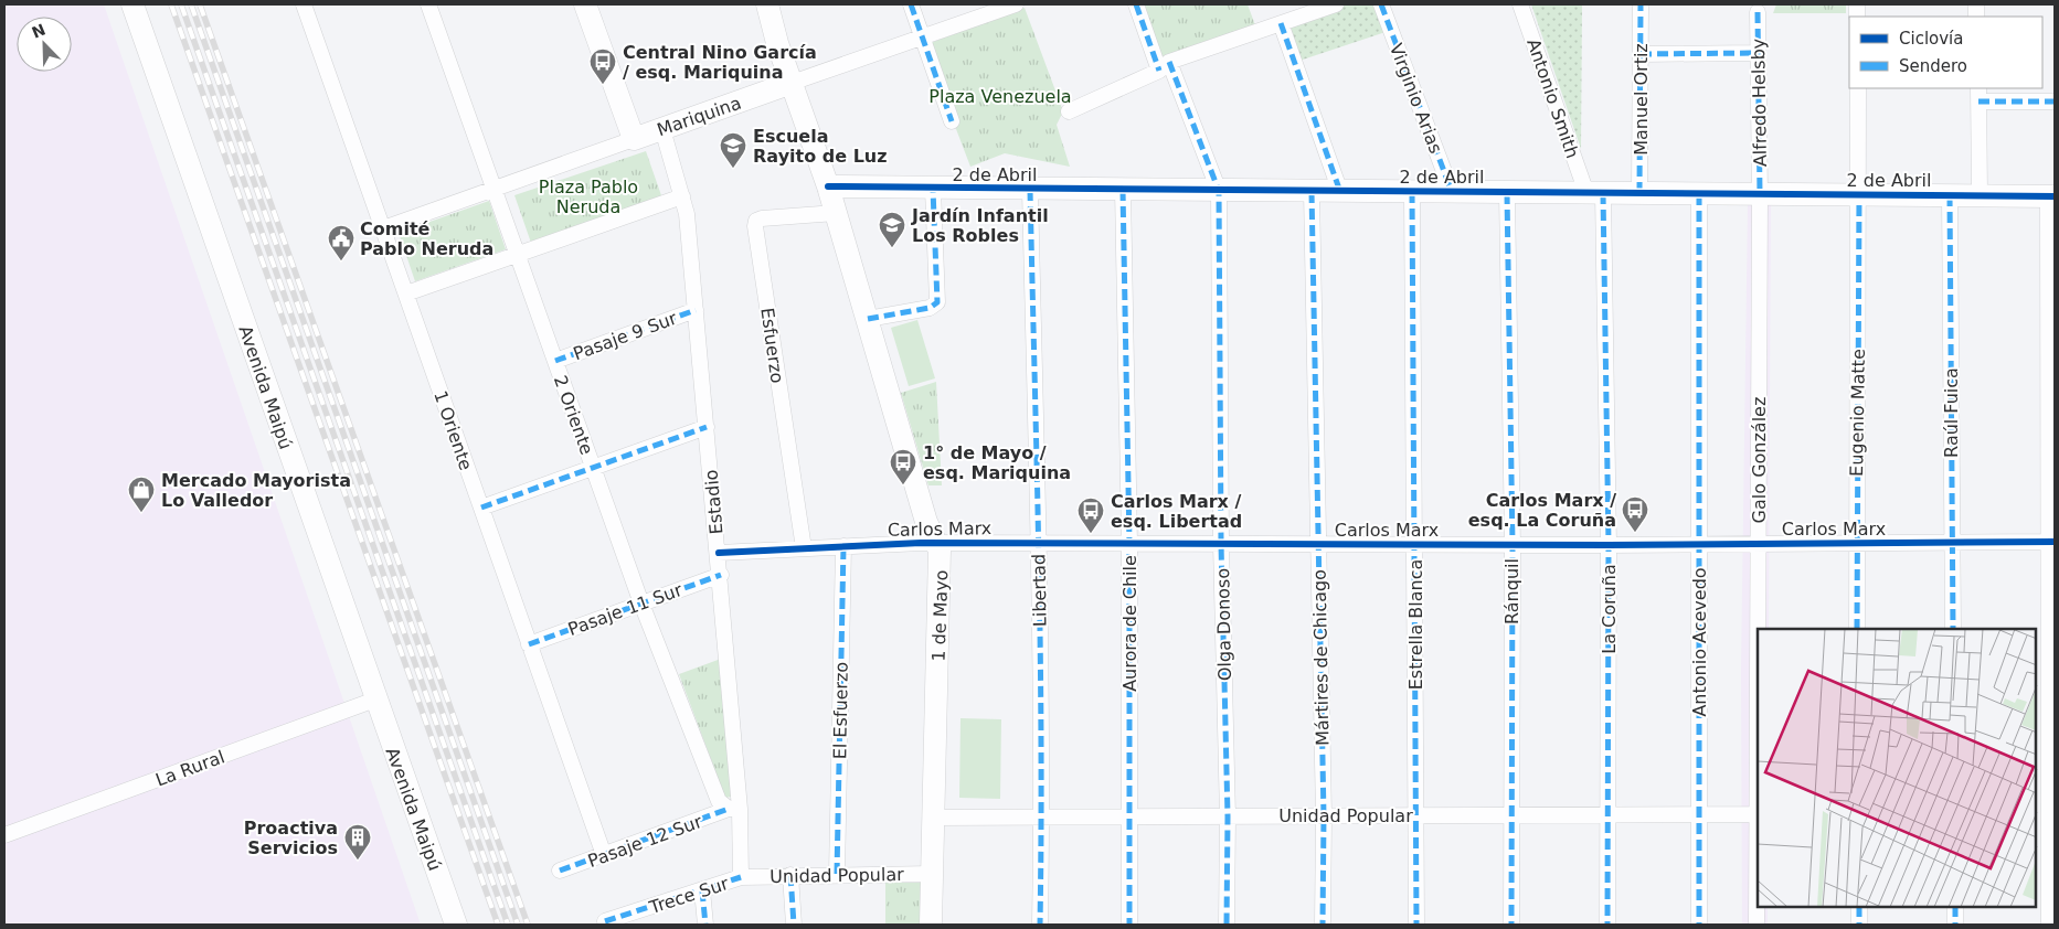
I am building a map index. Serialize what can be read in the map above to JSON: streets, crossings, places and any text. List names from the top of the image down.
{
  "streets": {
    "street": [
      "Virginio Arias",
      "Antonio Smith",
      "Manuel Ortiz",
      "Alfredo Helsby",
      "Mariquina",
      "2 de Abril",
      "Pasaje 9 Sur",
      "Esfuerzo",
      "Avenida Maipú",
      "Eugenio Matte",
      "Raúl Fuica",
      "2 Oriente",
      "1 Oriente",
      "Galo González",
      "Estadio",
      "Carlos Marx",
      "Libertad",
      "Ránquil",
      "Pasaje 11 Sur",
      "La Coruña",
      "1 de Mayo",
      "Aurora de Chile",
      "Olga Donoso",
      "Estrella Blanca",
      "Antonio Acevedo",
      "Mártires de Chicago",
      "El Esfuerzo",
      "La Rural",
      "Unidad Popular",
      "Pasaje 12 Sur",
      "Trece Sur"
    ]
  },
  "crossings": [
    ["Virginio Arias", "2 de Abril"],
    ["Antonio Smith", "2 de Abril"],
    ["Antonio Smith", "La Coruña"],
    ["Manuel Ortiz", "2 de Abril"],
    ["Alfredo Helsby", "2 de Abril"],
    ["Alfredo Helsby", "Galo González"],
    ["Mariquina", "2 Oriente"],
    ["Mariquina", "1 Oriente"],
    ["Mariquina", "Estadio"],
    ["Mariquina", "1 de Mayo"],
    ["2 de Abril", "Eugenio Matte"],
    ["2 de Abril", "Raúl Fuica"],
    ["2 de Abril", "Galo González"],
    ["2 de Abril", "Libertad"],
    ["2 de Abril", "Ránquil"],
    ["2 de Abril", "La Coruña"],
    ["2 de Abril", "1 de Mayo"],
    ["2 de Abril", "Aurora de Chile"],
    ["2 de Abril", "Olga Donoso"],
    ["2 de Abril", "Estrella Blanca"],
    ["2 de Abril", "Antonio Acevedo"],
    ["2 de Abril", "Mártires de Chicago"],
    ["Pasaje 9 Sur", "2 Oriente"],
    ["Pasaje 9 Sur", "Estadio"],
    ["Esfuerzo", "Carlos Marx"],
    ["Esfuerzo", "1 de Mayo"],
    ["Avenida Maipú", "La Rural"],
    ["Eugenio Matte", "Carlos Marx"],
    ["Raúl Fuica", "Carlos Marx"],
    ["2 Oriente", "Estadio"],
    ["2 Oriente", "Pasaje 11 Sur"],
    ["2 Oriente", "Pasaje 12 Sur"],
    ["1 Oriente", "Pasaje 11 Sur"],
    ["1 Oriente", "Pasaje 12 Sur"],
    ["Galo González", "Carlos Marx"],
    ["Estadio", "Carlos Marx"],
    ["Estadio", "Pasaje 11 Sur"],
    ["Estadio", "Unidad Popular"],
    ["Estadio", "Pasaje 12 Sur"],
    ["Estadio", "Trece Sur"],
    ["Carlos Marx", "Libertad"],
    ["Carlos Marx", "Ránquil"],
    ["Carlos Marx", "La Coruña"],
    ["Carlos Marx", "1 de Mayo"],
    ["Carlos Marx", "Aurora de Chile"],
    ["Carlos Marx", "Olga Donoso"],
    ["Carlos Marx", "Estrella Blanca"],
    ["Carlos Marx", "Antonio Acevedo"],
    ["Carlos Marx", "Mártires de Chicago"],
    ["Carlos Marx", "El Esfuerzo"],
    ["Libertad", "Unidad Popular"],
    ["Ránquil", "Unidad Popular"],
    ["La Coruña", "Unidad Popular"],
    ["1 de Mayo", "Unidad Popular"],
    ["Aurora de Chile", "Unidad Popular"],
    ["Olga Donoso", "Unidad Popular"],
    ["Estrella Blanca", "Unidad Popular"],
    ["Antonio Acevedo", "Unidad Popular"],
    ["Mártires de Chicago", "Unidad Popular"],
    ["El Esfuerzo", "Unidad Popular"],
    ["Unidad Popular", "Trece Sur"]
  ],
  "parks": ["Plaza Venezuela", "Plaza Pablo Neruda"],
  "places": {
    "bus stop": [
      "Central Nino García / esq. Mariquina",
      "1° de Mayo / esq. Mariquina",
      "Carlos Marx / esq. La Coruña",
      "Carlos Marx / esq. Libertad"
    ],
    "school or university": ["Escuela Rayito de Luz", "Jardín Infantil Los Robles"],
    "public building": ["Comité Pablo Neruda"],
    "shop": ["Mercado Mayorista Lo Valledor"],
    "building": ["Proactiva Servicios"]
  },
  "legend": ["Ciclovía", "Sendero"],
  "north": "top left"
}
